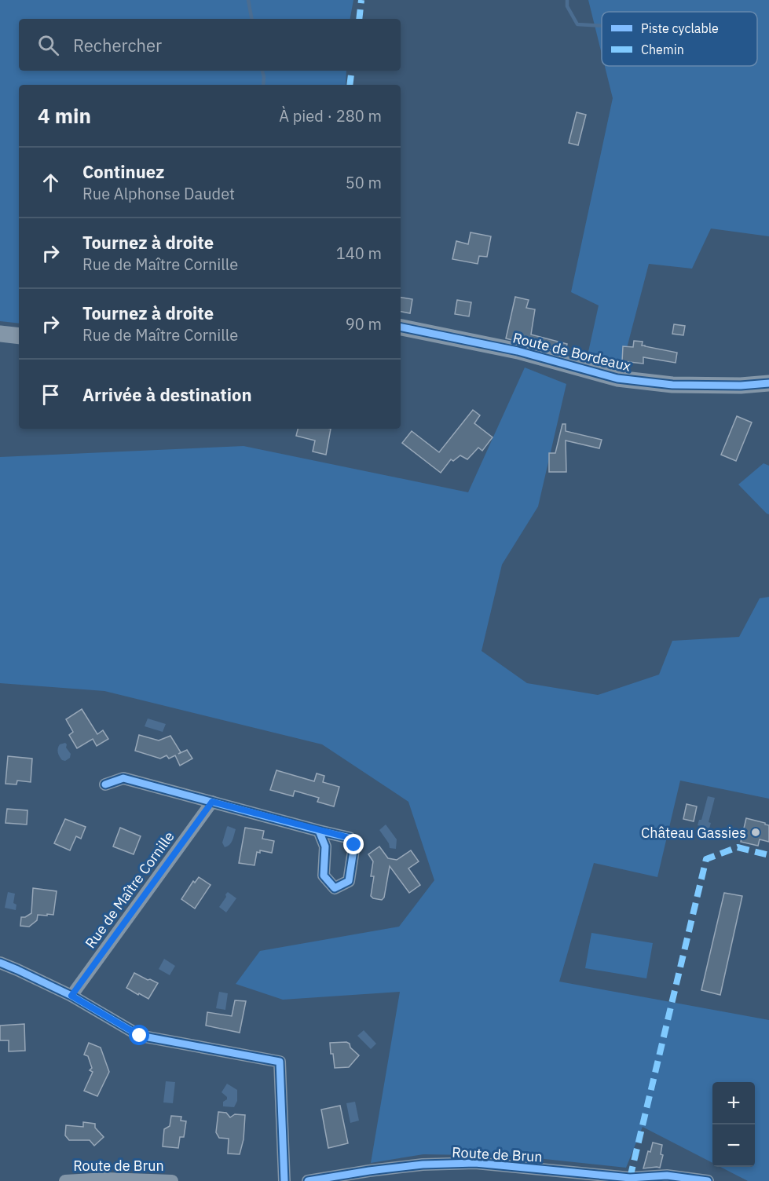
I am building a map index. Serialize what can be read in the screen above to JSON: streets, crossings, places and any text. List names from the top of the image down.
{
  "streets": {
    "street": ["Route de Bordeaux", "Rue de Maître Cornille", "Route de Brun"]
  },
  "places": ["Château Gassies"],
  "legend": ["Piste cyclable", "Chemin"],
  "page": {
    "search": "Rechercher",
    "heading": ["4 min", "À pied · 280 m"],
    "list": [
      ["Continuez", "Rue Alphonse Daudet", "50 m"],
      ["Tournez à droite", "Rue de Maître Cornille", "140 m"],
      ["Tournez à droite", "Rue de Maître Cornille", "90 m"],
      "Arrivée à destination"
    ],
    "map_buttons": ["+", "−"]
  }
}
